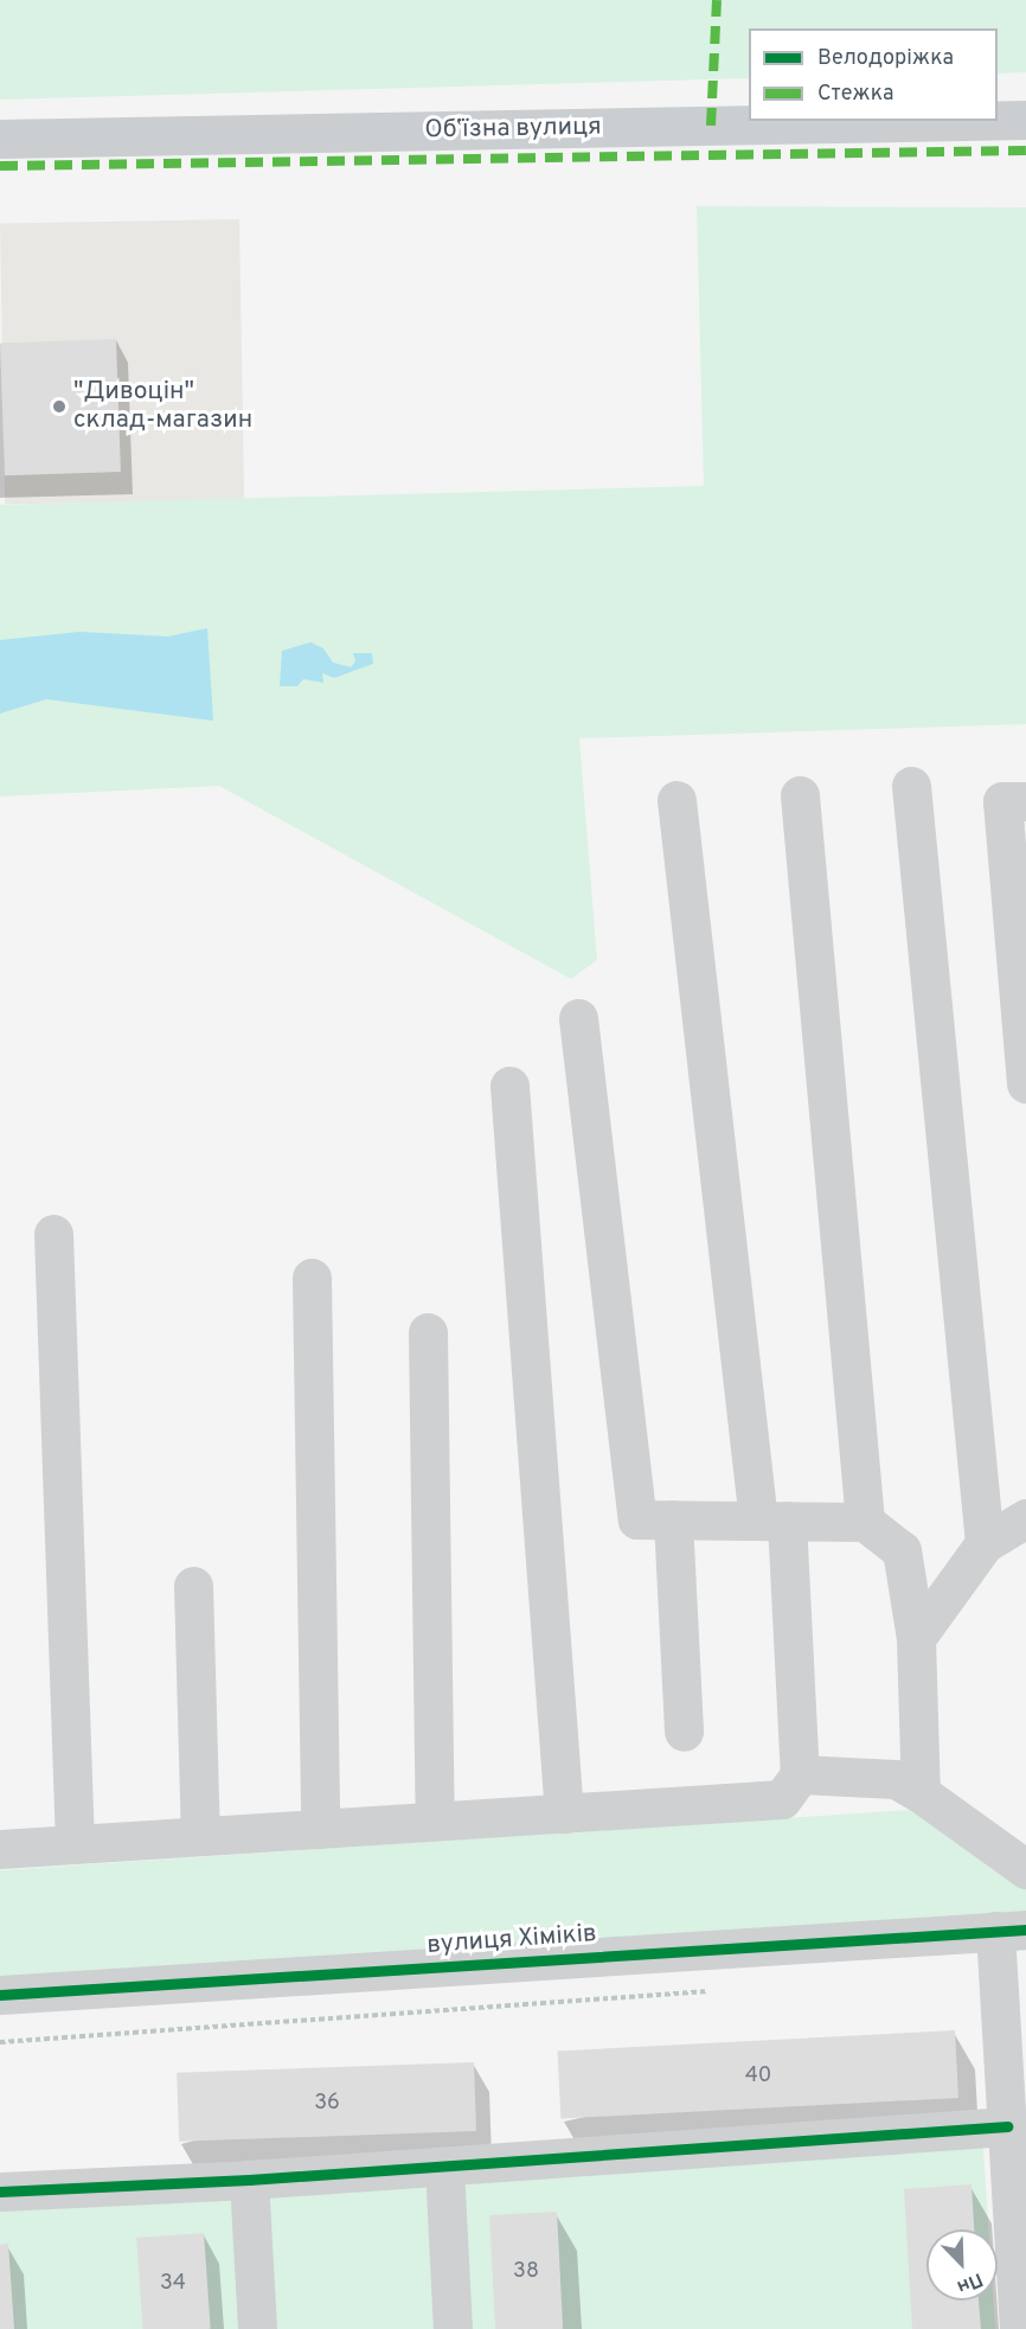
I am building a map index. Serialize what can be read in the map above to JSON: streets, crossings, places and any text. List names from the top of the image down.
{
  "streets": {
    "main road": ["Обʼїзна вулиця"],
    "street": ["вулиця Хіміків"]
  },
  "places": ["\"Дивоцін\" склад-магазин"],
  "house_numbers": [
    "40",
    "36",
    "38",
    "34"
  ],
  "legend": ["Велодоріжка", "Стежка"],
  "north": "bottom right"
}
